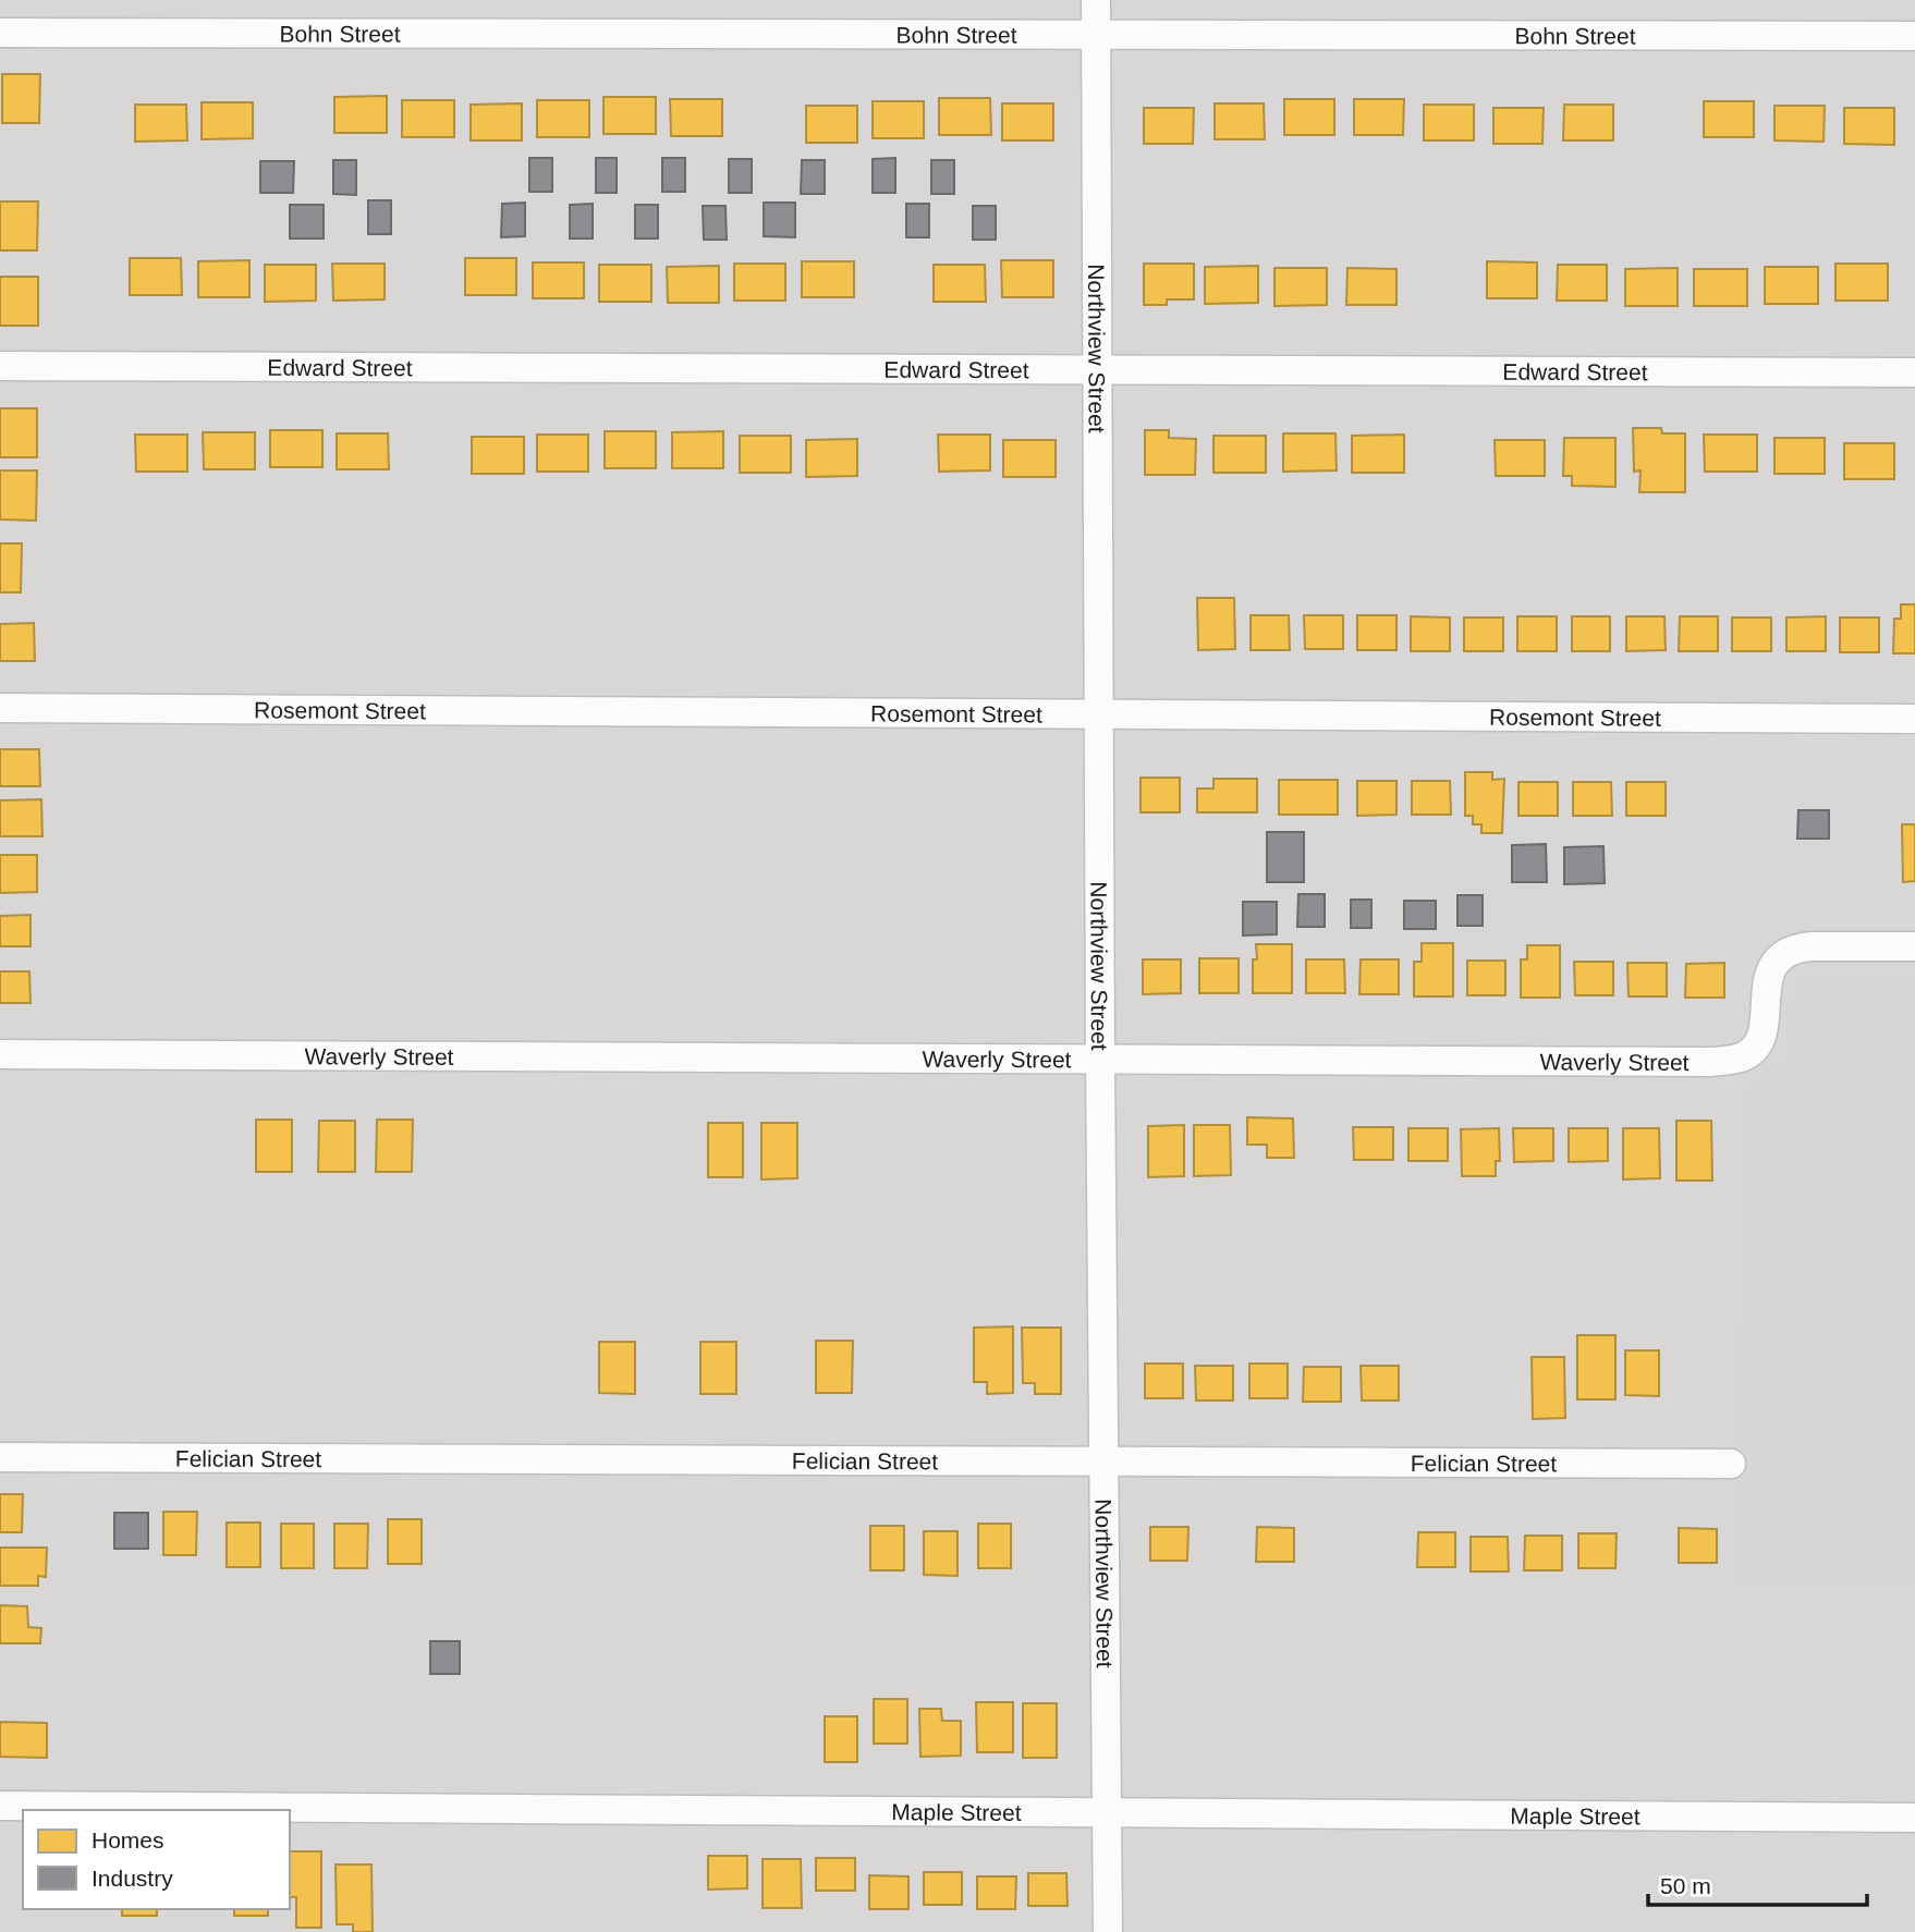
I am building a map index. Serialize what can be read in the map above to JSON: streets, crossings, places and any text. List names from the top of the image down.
{
  "streets": {
    "street": [
      "Bohn Street",
      "Northview Street",
      "Edward Street",
      "Rosemont Street",
      "Waverly Street",
      "Felician Street",
      "Maple Street"
    ]
  },
  "crossings": [
    ["Bohn Street", "Northview Street"],
    ["Northview Street", "Edward Street"],
    ["Northview Street", "Rosemont Street"],
    ["Northview Street", "Waverly Street"],
    ["Northview Street", "Felician Street"],
    ["Northview Street", "Maple Street"]
  ],
  "legend": ["Homes", "Industry"],
  "scale_bar": "50 m"
}
